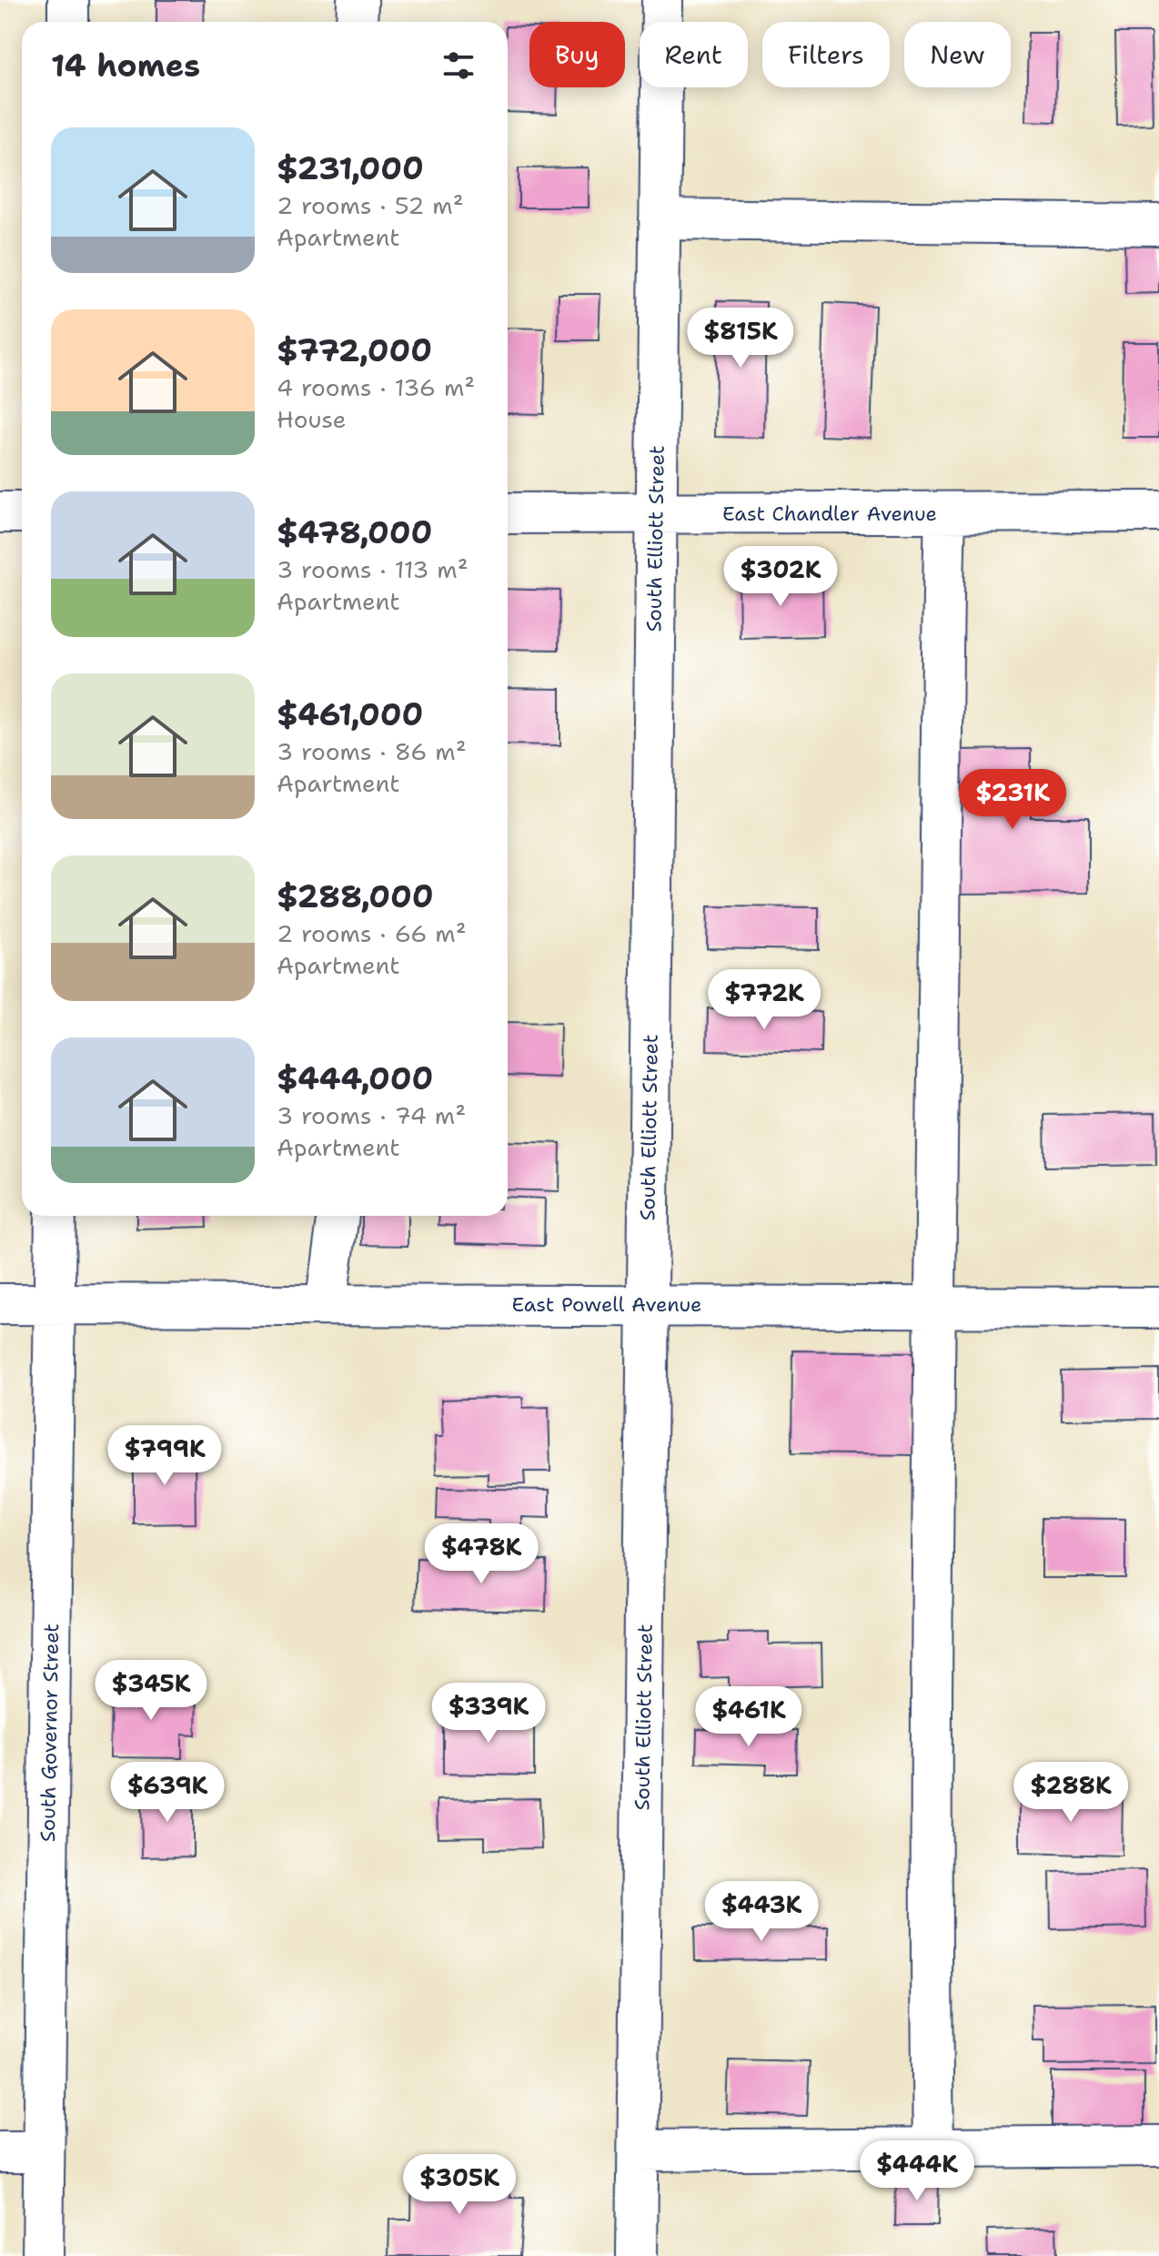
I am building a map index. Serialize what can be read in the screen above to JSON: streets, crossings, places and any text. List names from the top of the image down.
{
  "streets": {
    "street": [
      "East Chandler Avenue",
      "South Elliott Street",
      "East Powell Avenue",
      "South Governor Street"
    ]
  },
  "crossings": [
    ["East Chandler Avenue", "South Elliott Street"],
    ["South Elliott Street", "East Powell Avenue"],
    ["East Powell Avenue", "South Governor Street"]
  ],
  "page": {
    "chip": [
      "Buy",
      "Rent",
      "Filters",
      "New"
    ],
    "heading": "14 homes",
    "list": [
      {
        "name": "$231,000",
        "note": "2 rooms · 52 m² · Apartment"
      },
      {
        "name": "$772,000",
        "note": "4 rooms · 136 m² · House"
      },
      {
        "name": "$478,000",
        "note": "3 rooms · 113 m² · Apartment"
      },
      {
        "name": "$461,000",
        "note": "3 rooms · 86 m² · Apartment"
      },
      {
        "name": "$288,000",
        "note": "2 rooms · 66 m² · Apartment"
      },
      {
        "name": "$444,000",
        "note": "3 rooms · 74 m² · Apartment"
      }
    ],
    "price": [
      "$815K",
      "$302K",
      "$231K",
      "$772K",
      "$799K",
      "$478K",
      "$345K",
      "$339K",
      "$461K",
      "$639K",
      "$288K",
      "$443K",
      "$444K",
      "$305K"
    ]
  }
}
